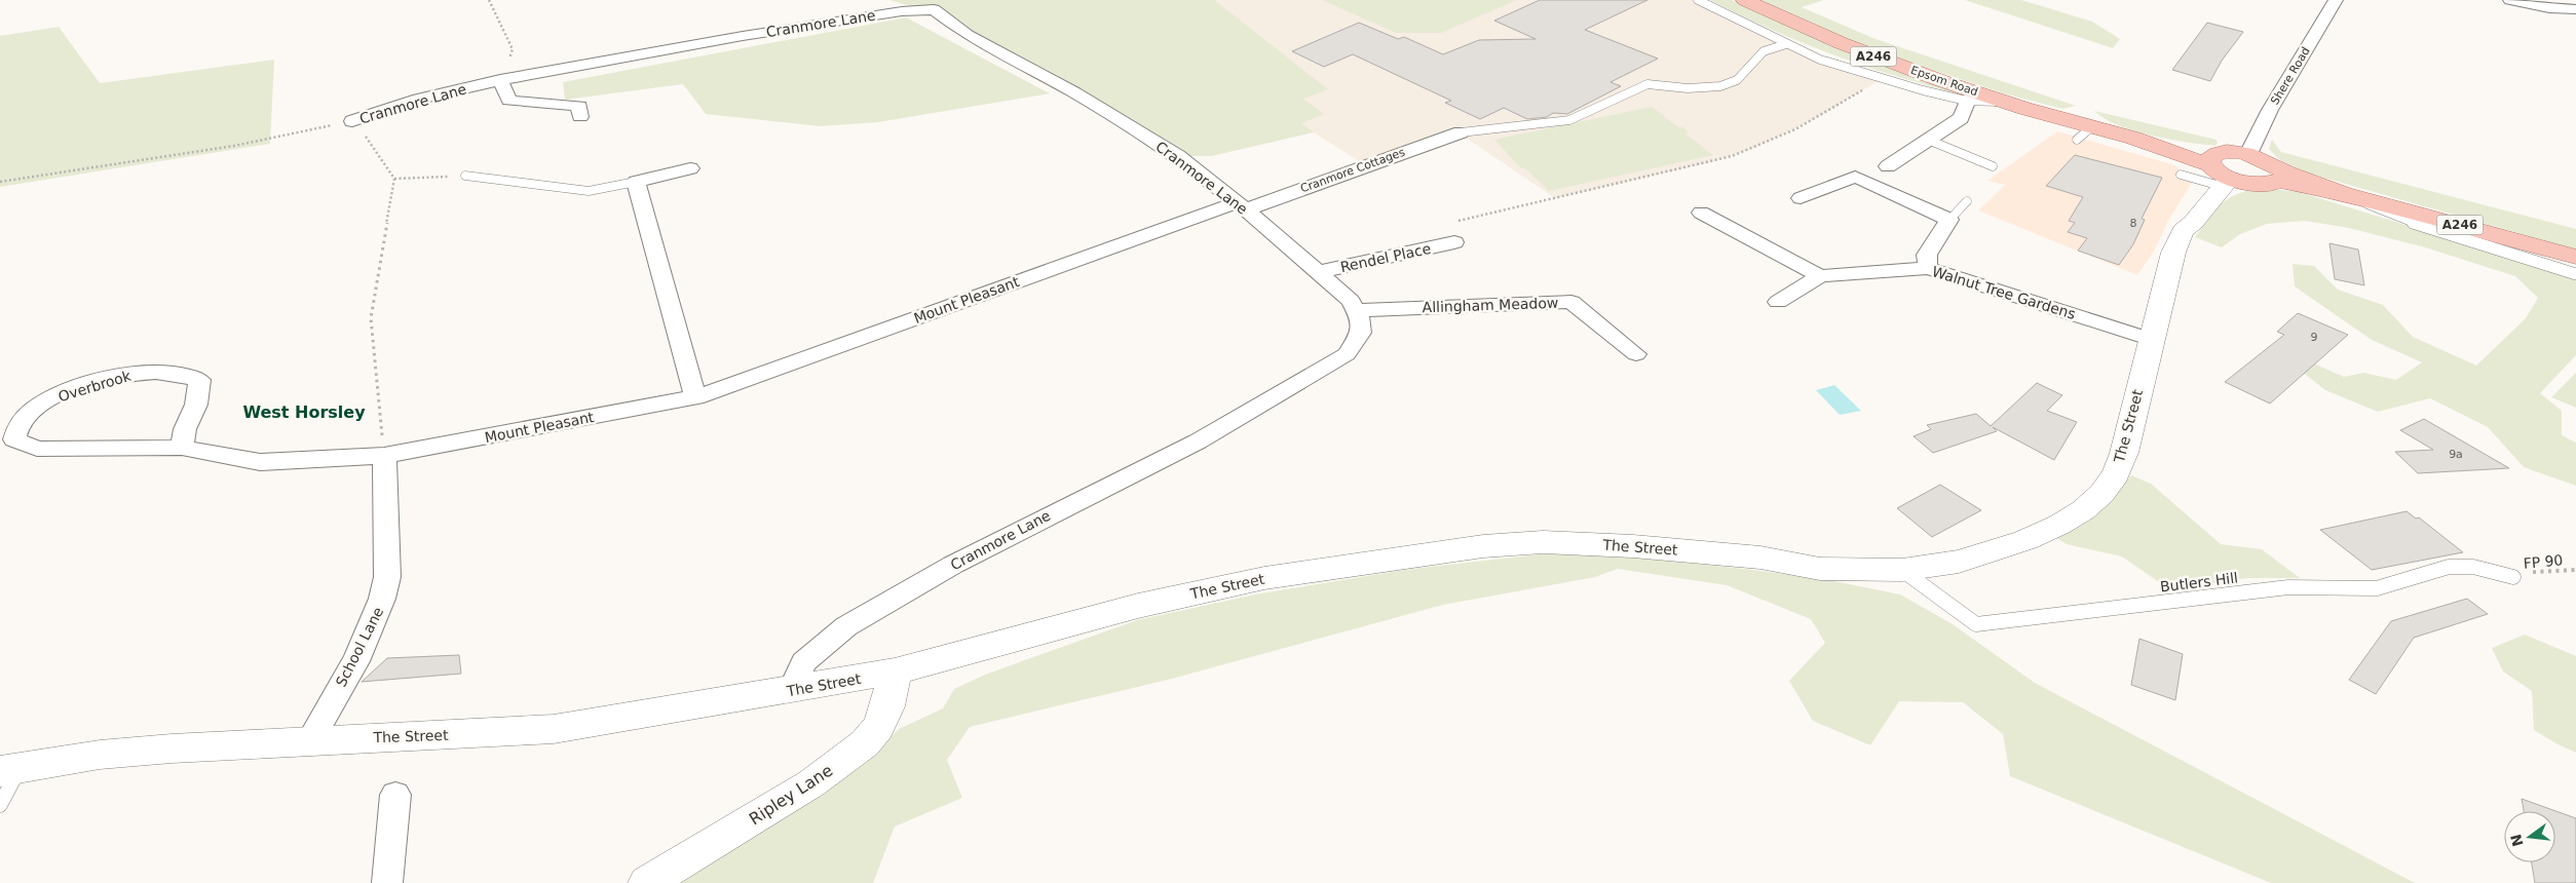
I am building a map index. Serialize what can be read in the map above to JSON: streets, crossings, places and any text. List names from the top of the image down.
{
  "streets": {
    "main road": ["A246", "Epsom Road"],
    "street": [
      "Cranmore Lane",
      "Shere Road",
      "Cranmore Cottages",
      "Rendel Place",
      "Walnut Tree Gardens",
      "Mount Pleasant",
      "Allingham Meadow",
      "Overbrook",
      "The Street",
      "School Lane",
      "Ripley Lane"
    ],
    "lane": ["Butlers Hill"],
    "path": ["FP 90"]
  },
  "crossings": [
    ["Cranmore Lane", "Cranmore Cottages"],
    ["Cranmore Lane", "Rendel Place"],
    ["Cranmore Lane", "Mount Pleasant"],
    ["Cranmore Lane", "Allingham Meadow"],
    ["Cranmore Lane", "The Street"],
    ["Shere Road", "Epsom Road"],
    ["Shere Road", "The Street"],
    ["Epsom Road", "The Street"],
    ["Cranmore Cottages", "Mount Pleasant"],
    ["Walnut Tree Gardens", "The Street"],
    ["Mount Pleasant", "Overbrook"],
    ["Mount Pleasant", "School Lane"],
    ["Overbrook", "School Lane"],
    ["The Street", "Butlers Hill"],
    ["The Street", "School Lane"],
    ["The Street", "Ripley Lane"],
    ["FP 90", "Butlers Hill"]
  ],
  "districts": ["West Horsley"],
  "house_numbers": ["8", "9", "9a"],
  "north": "left"
}
